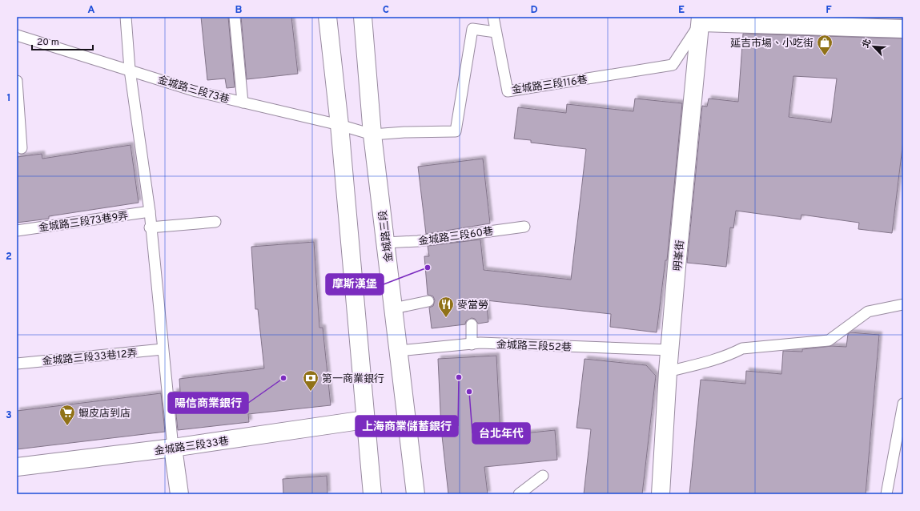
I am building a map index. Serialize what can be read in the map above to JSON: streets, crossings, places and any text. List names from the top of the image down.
{
  "streets": {
    "street": ["金城路三段", "明峯街", "金城路三段33巷"],
    "lane": [
      "金城路三段116巷",
      "金城路三段73巷",
      "金城路三段73巷9弄",
      "金城路三段60巷",
      "金城路三段52巷",
      "金城路三段33巷12弄"
    ]
  },
  "crossings": [
    ["金城路三段116巷", "明峯街"],
    ["金城路三段73巷", "金城路三段"],
    ["金城路三段60巷", "金城路三段"],
    ["金城路三段", "金城路三段52巷"],
    ["明峯街", "金城路三段52巷"]
  ],
  "places": {
    "shop": ["延吉市場、小吃街"],
    "other": [
      "摩斯漢堡",
      "上海商業儲蓄銀行",
      "陽信商業銀行",
      "台北年代"
    ],
    "restaurant": ["麥當勞"],
    "bank": ["第一商業銀行"],
    "supermarket": ["蝦皮店到店"]
  },
  "scale_bar": "20 m",
  "north": "top left",
  "grid": {
    "columns": [
      "A",
      "B",
      "C",
      "D",
      "E",
      "F"
    ],
    "rows": ["1", "2", "3"]
  }
}
